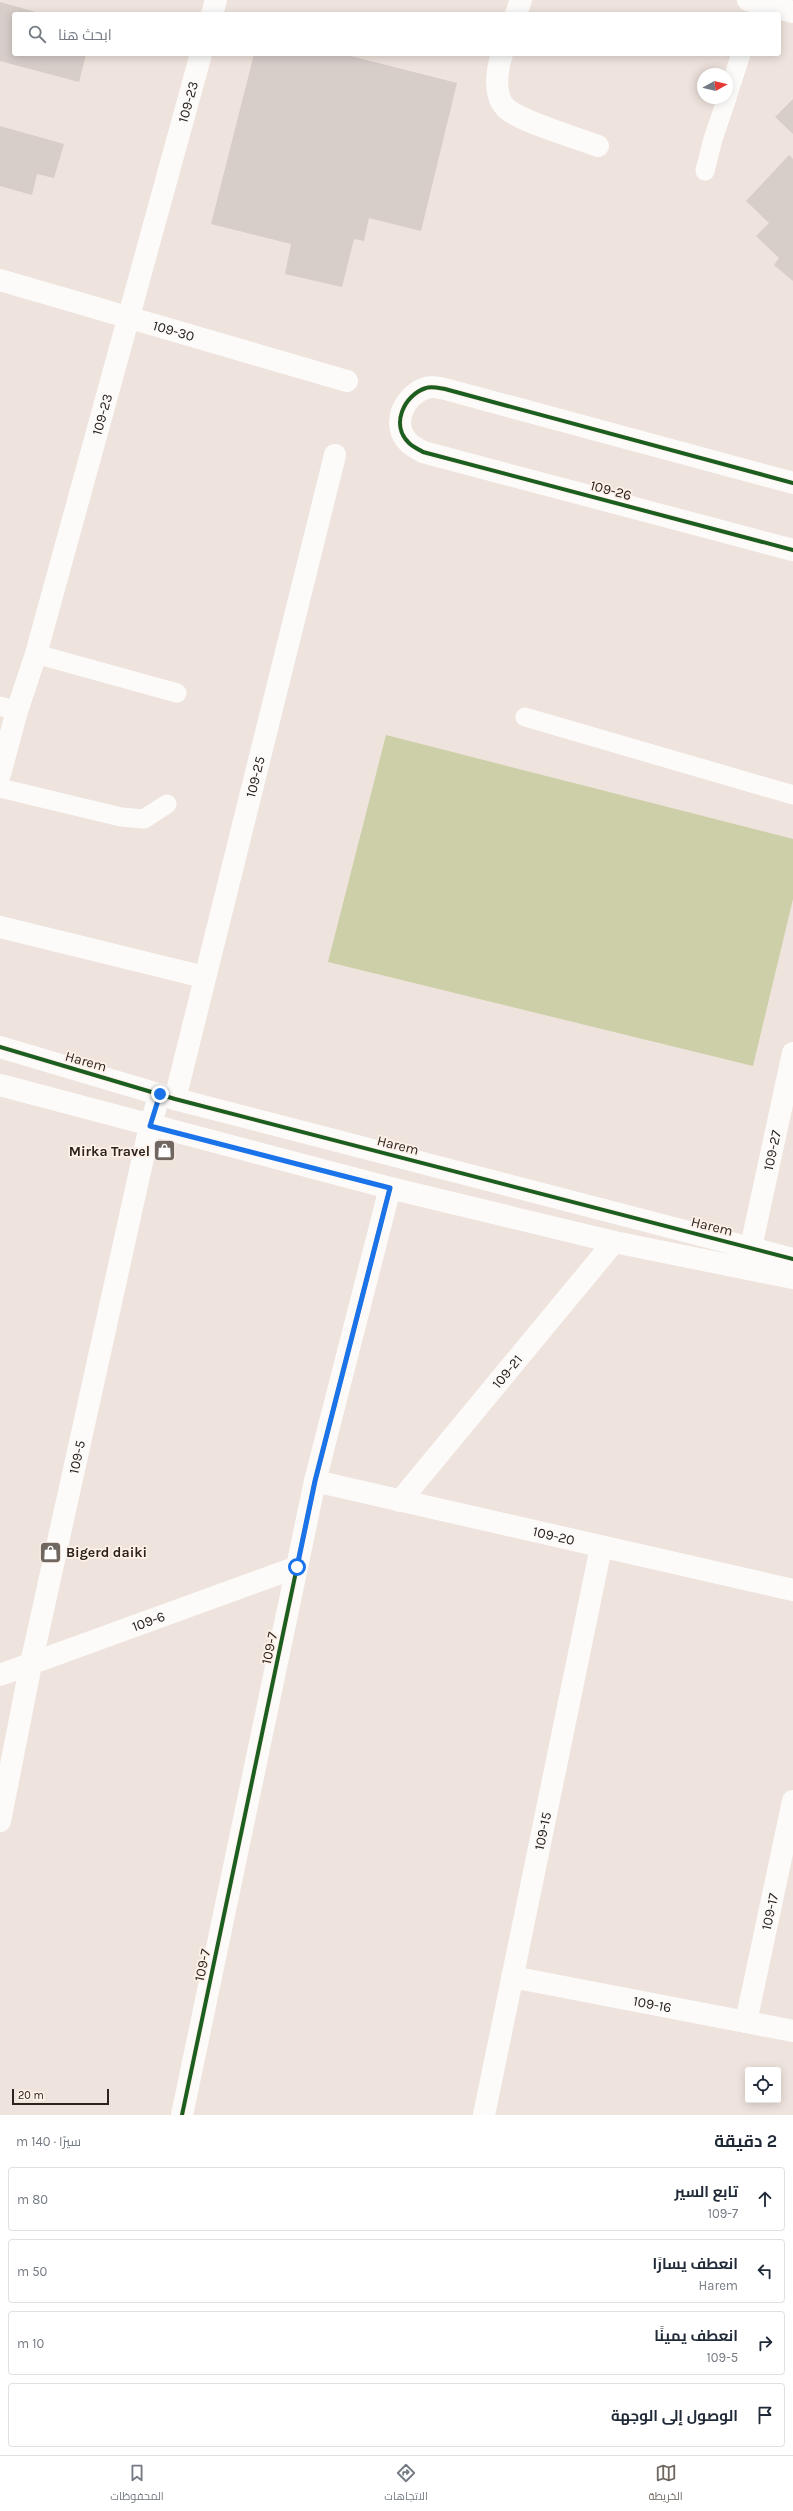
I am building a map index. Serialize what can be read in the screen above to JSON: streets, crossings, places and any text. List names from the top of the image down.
{
  "streets": {
    "street": [
      "109-23",
      "109-30",
      "109-26",
      "109-25",
      "Harem",
      "109-27",
      "109-21",
      "109-5",
      "109-20",
      "109-6",
      "109-7",
      "109-15",
      "109-17",
      "109-16"
    ]
  },
  "crossings": [
    ["109-23", "109-30"],
    ["109-25", "Harem"],
    ["109-25", "109-5"],
    ["Harem", "109-27"],
    ["Harem", "109-5"],
    ["109-21", "109-20"],
    ["109-5", "109-6"],
    ["109-20", "109-7"],
    ["109-20", "109-15"],
    ["109-6", "109-7"],
    ["109-15", "109-16"],
    ["109-17", "109-16"]
  ],
  "places": {
    "shop": ["Mirka Travel", "Bigerd daiki"]
  },
  "scale_bar": "20 m",
  "north": "right",
  "page": {
    "search": "ابحث هنا",
    "scale": "20 m",
    "heading": ["2 دقيقة", "سيرًا · 140 m"],
    "list": [
      ["تابع السير", "109-7", "80 m"],
      ["انعطف يسارًا", "Harem", "50 m"],
      ["انعطف يمينًا", "109-5", "10 m"],
      "الوصول إلى الوجهة"
    ],
    "nav": ["الخريطة", "الاتجاهات", "المحفوظات"]
  }
}
